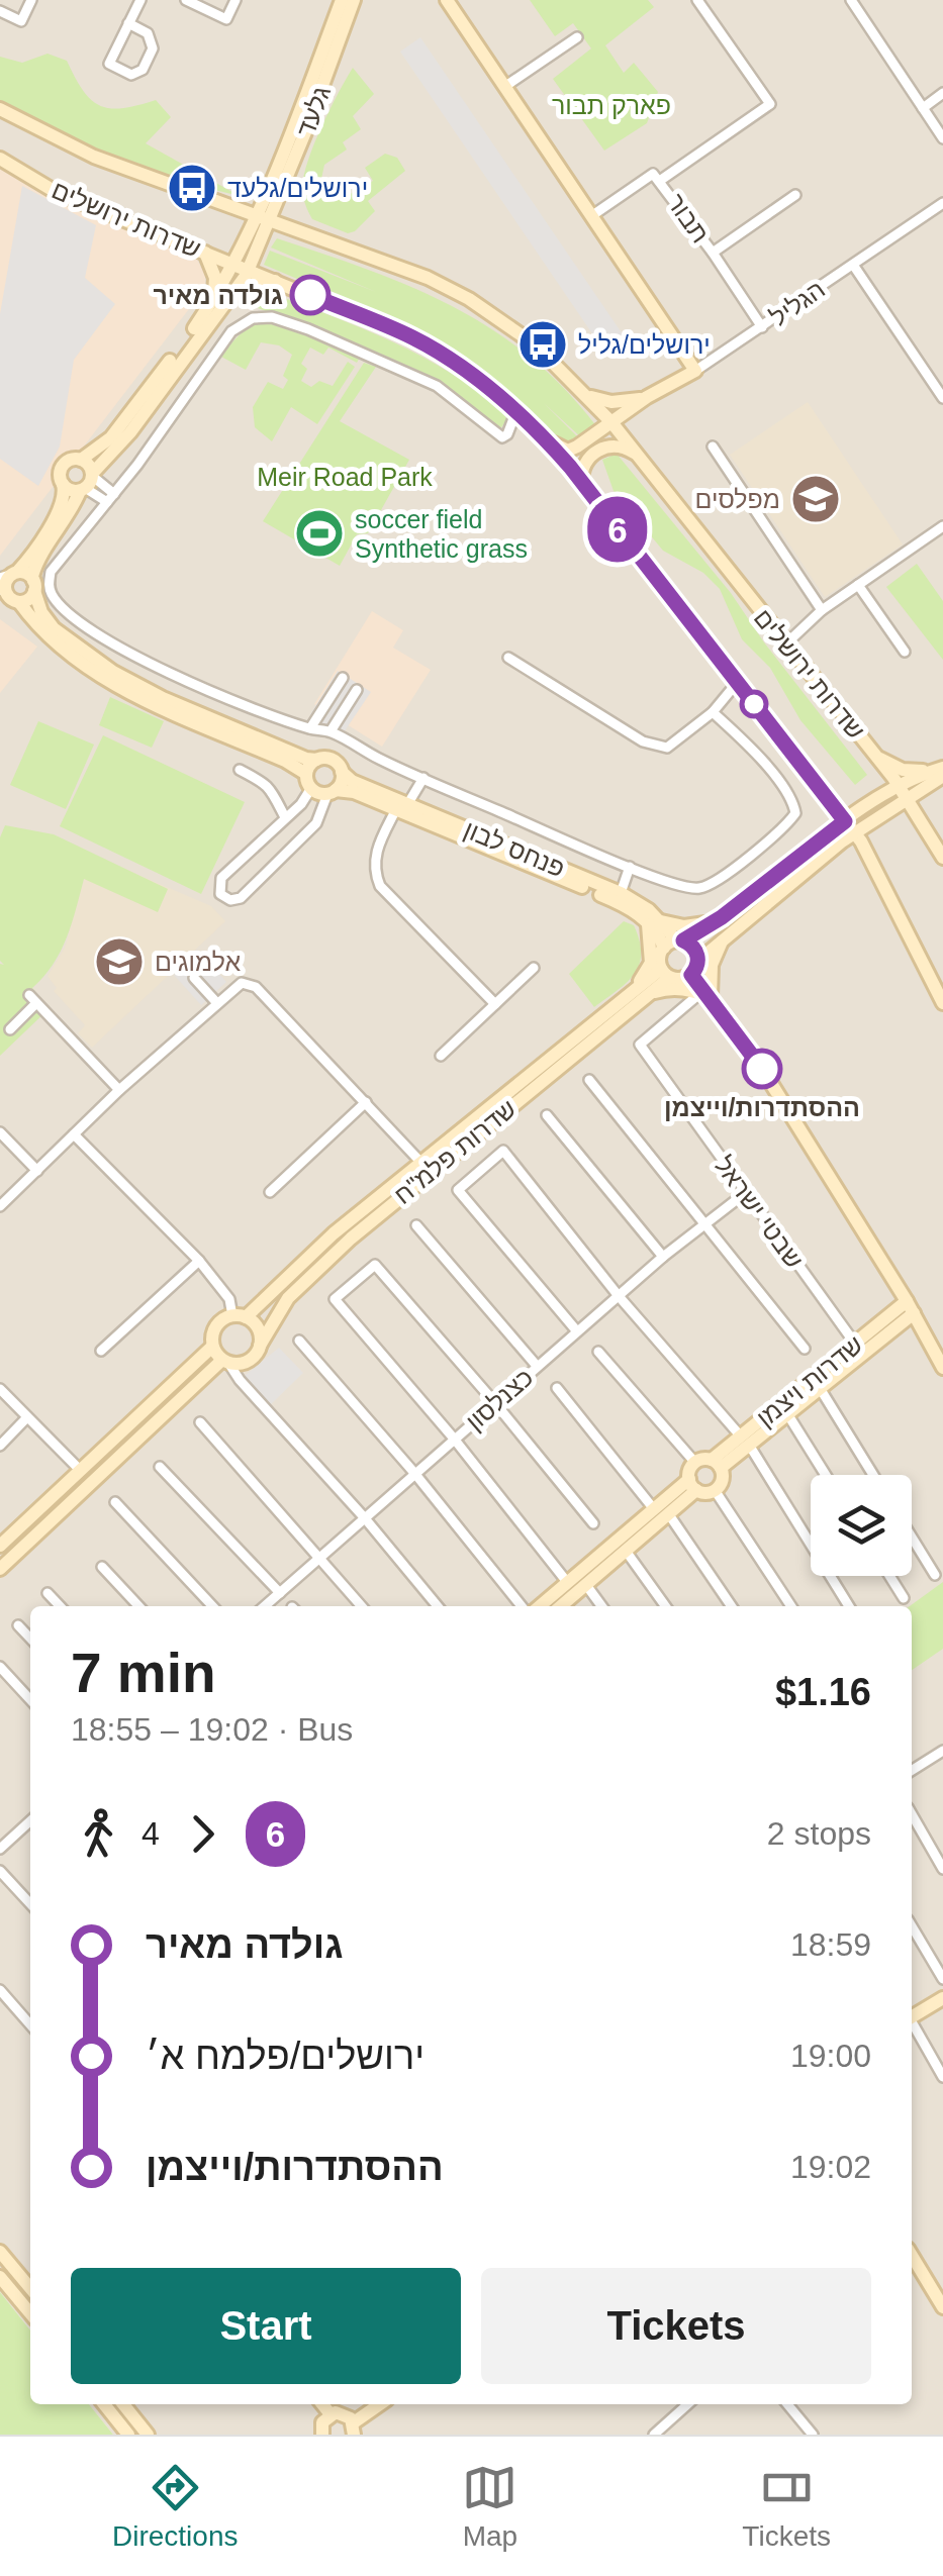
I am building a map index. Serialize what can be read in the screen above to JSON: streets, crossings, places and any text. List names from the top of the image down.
{
  "streets": {
    "street": [
      "גלעד",
      "תבור",
      "שדרות ירושלים",
      "הגליל",
      "פנחס לבון",
      "שדרות פלמ\"ח",
      "שבטי ישראל",
      "שדרות ויצמן",
      "כצנלסון"
    ]
  },
  "crossings": [
    ["גלעד", "שדרות ירושלים"],
    ["תבור", "הגליל"],
    ["שדרות ירושלים", "הגליל"],
    ["פנחס לבון", "שדרות פלמ\"ח"],
    ["שבטי ישראל", "שדרות ויצמן"],
    ["שבטי ישראל", "כצנלסון"]
  ],
  "parks": ["פארק תבור", "Meir Road Park"],
  "places": {
    "bus stop": ["ירושלים/גלעד", "ירושלים/גליל"],
    "other": ["גולדה מאיר", "ההסתדרות/וייצמן"],
    "school or university": ["מפלסים", "אלמוגים"],
    "sports": ["soccer field Synthetic grass"]
  },
  "lines": ["bus line 6"],
  "page": {
    "on_map": "6",
    "heading": ["7 min", "18:55 – 19:02 · Bus", "$1.16"],
    "legs": ["4", "6", "2 stops"],
    "list": [
      {
        "name": "גולדה מאיר",
        "value": "18:59"
      },
      {
        "name": "ירושלים/פלמח א׳",
        "value": "19:00"
      },
      {
        "name": "ההסתדרות/וייצמן",
        "value": "19:02"
      }
    ],
    "buttons": ["Start", "Tickets"],
    "tabs": ["Directions", "Map", "Tickets"]
  }
}
